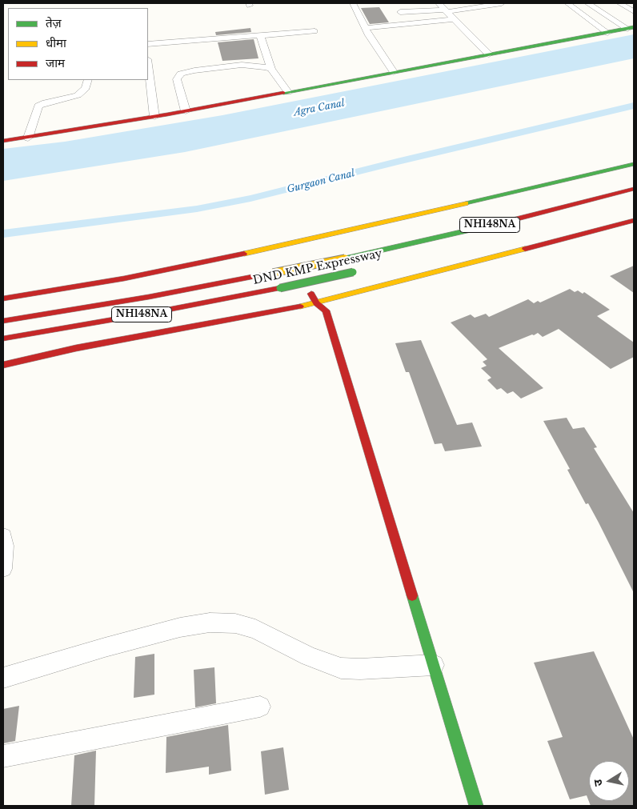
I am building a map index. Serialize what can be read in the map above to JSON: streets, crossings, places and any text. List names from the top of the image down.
{
  "streets": {
    "main road": ["NH148NA", "DND KMP Expressway"]
  },
  "water": ["Agra Canal", "Gurgaon Canal"],
  "legend": ["तेज़", "धीमा", "जाम"],
  "north": "left"
}
